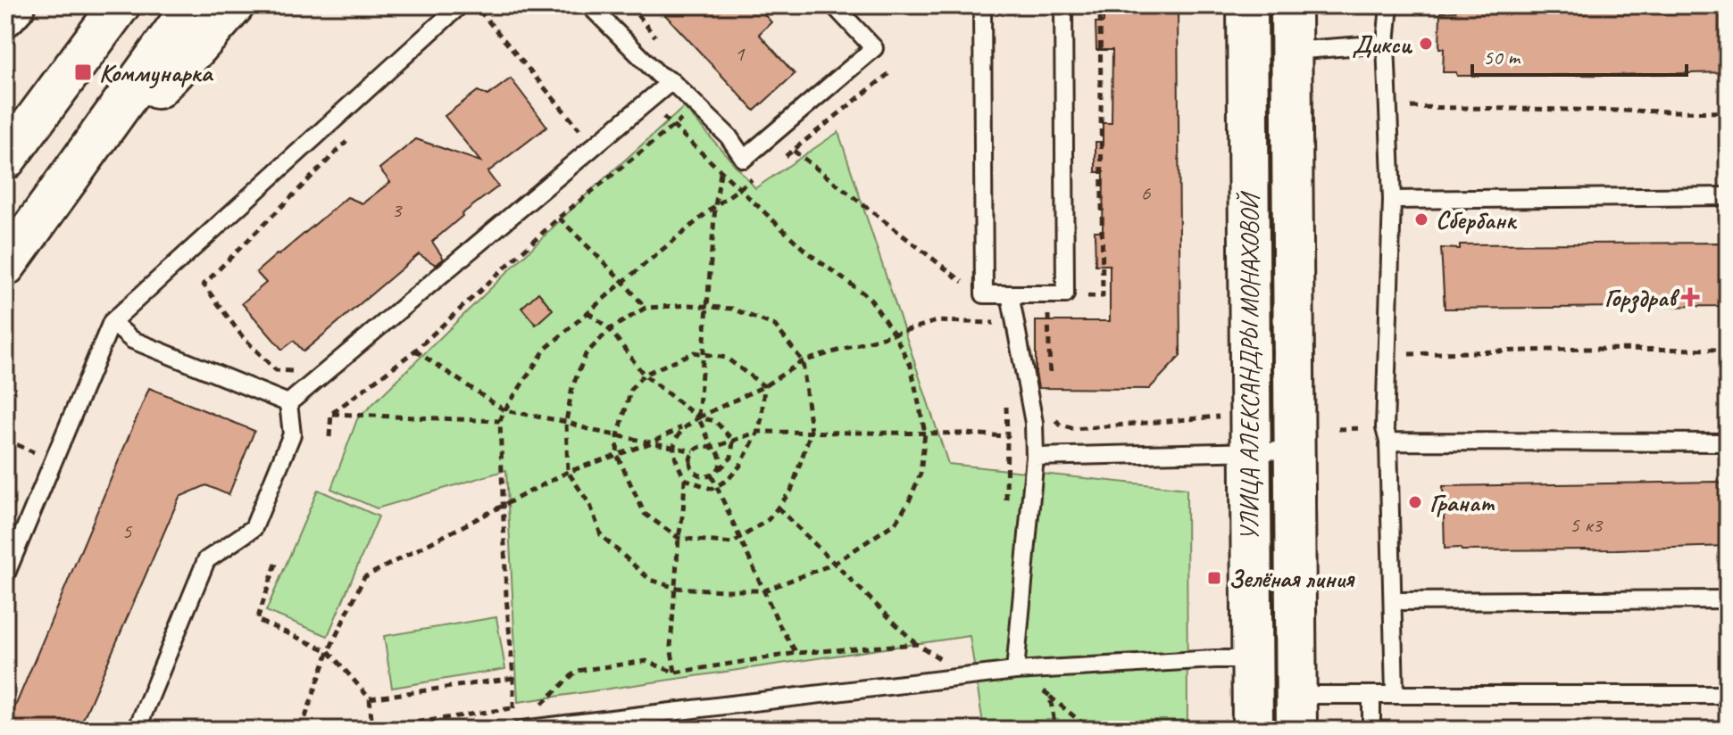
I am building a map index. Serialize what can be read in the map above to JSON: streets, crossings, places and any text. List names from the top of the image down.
{
  "streets": {
    "main road": ["УЛИЦА АЛЕКСАНДРЫ МОНАХОВОЙ"]
  },
  "places": {
    "other": ["Дикси", "Сбербанк", "Гранат"],
    "transit": ["Коммунарка", "Зелёная линия"],
    "health": ["Горздрав"]
  },
  "house_numbers": [
    "1",
    "6",
    "3",
    "5 к3",
    "5"
  ],
  "scale_bar": "50 m"
}
